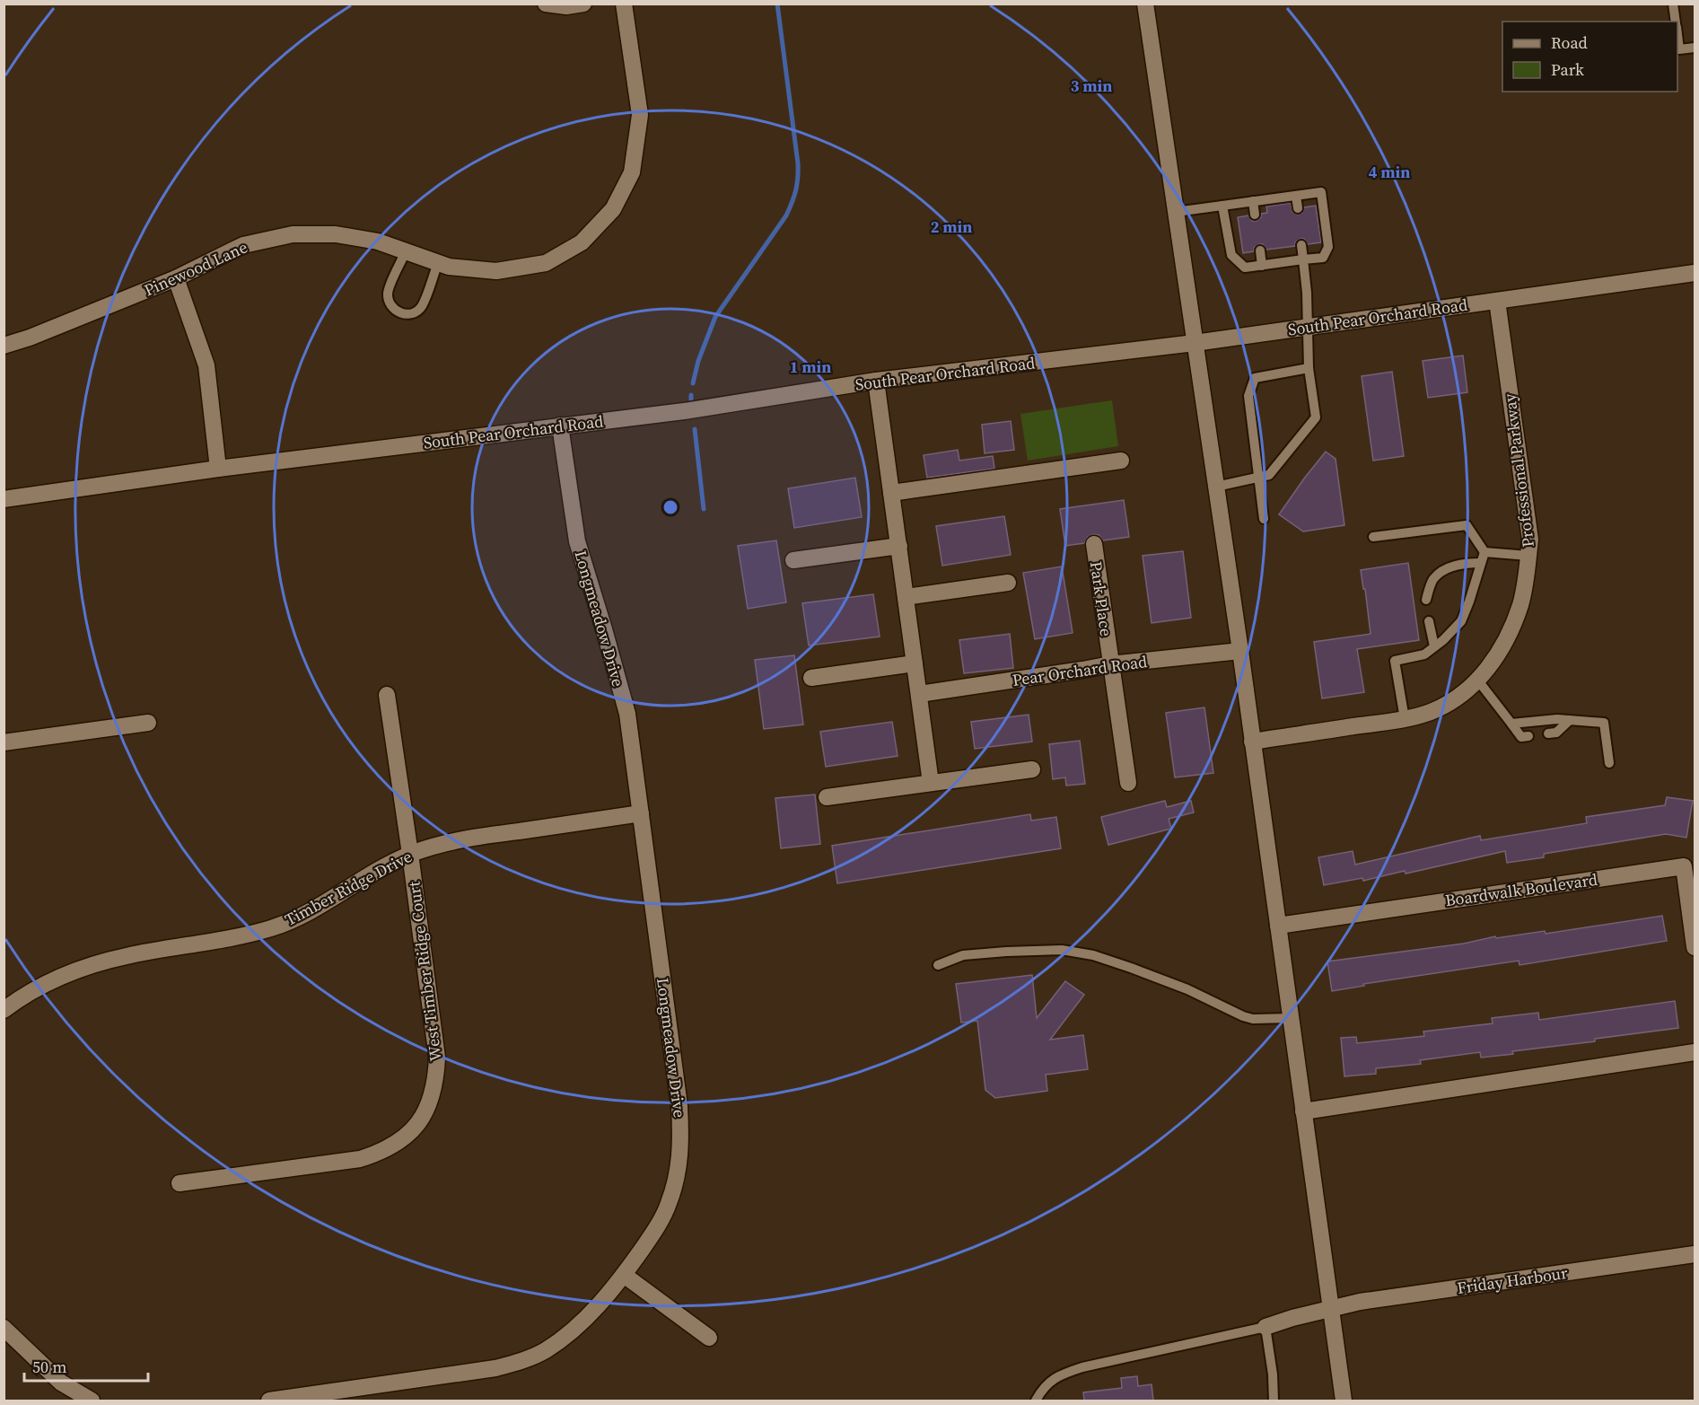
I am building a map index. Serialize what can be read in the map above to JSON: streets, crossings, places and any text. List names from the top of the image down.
{
  "streets": {
    "street": [
      "Pinewood Lane",
      "South Pear Orchard Road",
      "Professional Parkway",
      "Park Place",
      "Longmeadow Drive",
      "Pear Orchard Road",
      "Timber Ridge Drive",
      "Boardwalk Boulevard",
      "West Timber Ridge Court",
      "Friday Harbour"
    ]
  },
  "crossings": [
    ["South Pear Orchard Road", "Professional Parkway"],
    ["South Pear Orchard Road", "Longmeadow Drive"],
    ["Park Place", "Pear Orchard Road"],
    ["Longmeadow Drive", "Timber Ridge Drive"],
    ["Timber Ridge Drive", "West Timber Ridge Court"]
  ],
  "legend": ["Road", "Park"],
  "scale_bar": "50 m",
  "rings": [
    "3 min",
    "4 min",
    "2 min",
    "1 min"
  ]
}
